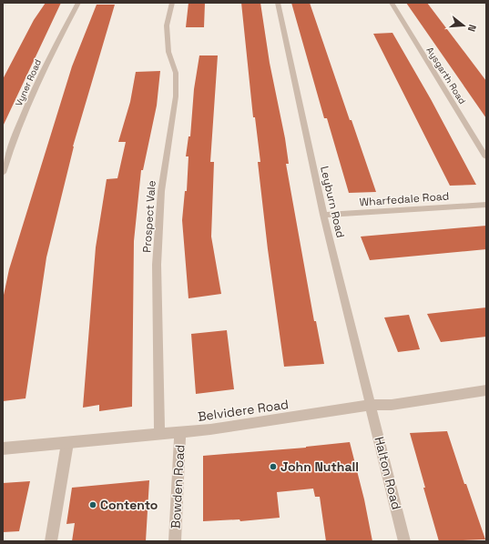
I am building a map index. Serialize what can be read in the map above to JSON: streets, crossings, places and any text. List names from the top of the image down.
{
  "streets": {
    "street": [
      "Aysgarth Road",
      "Vyner Road",
      "Wharfedale Road",
      "Leyburn Road",
      "Prospect Vale",
      "Belvidere Road",
      "Halton Road",
      "Bowden Road"
    ]
  },
  "crossings": [
    ["Wharfedale Road", "Leyburn Road"],
    ["Leyburn Road", "Belvidere Road"],
    ["Leyburn Road", "Halton Road"],
    ["Prospect Vale", "Belvidere Road"],
    ["Belvidere Road", "Halton Road"],
    ["Belvidere Road", "Bowden Road"]
  ],
  "places": ["John Nuthall", "Contento"],
  "north": "right"
}
